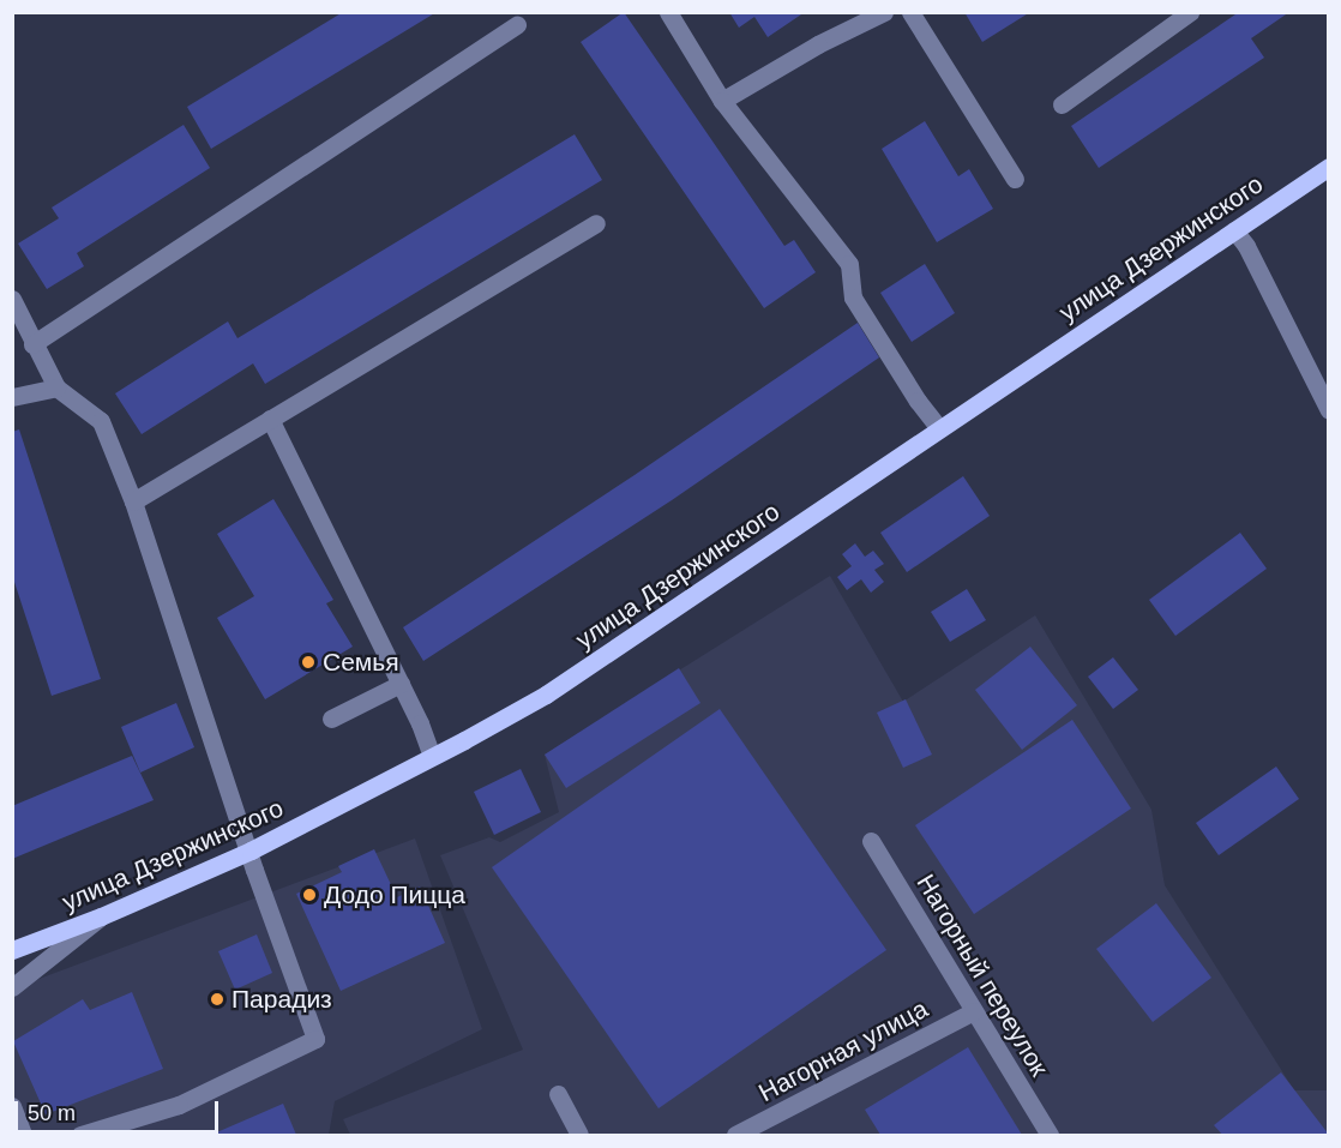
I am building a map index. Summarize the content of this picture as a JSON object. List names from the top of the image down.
{
  "streets": {
    "main road": ["улица Дзержинского"],
    "street": ["Нагорный переулок", "Нагорная улица"]
  },
  "crossings": [
    ["Нагорный переулок", "Нагорная улица"]
  ],
  "places": ["Семья", "Додо Пицца", "Парадиз"],
  "scale_bar": "50 m"
}
